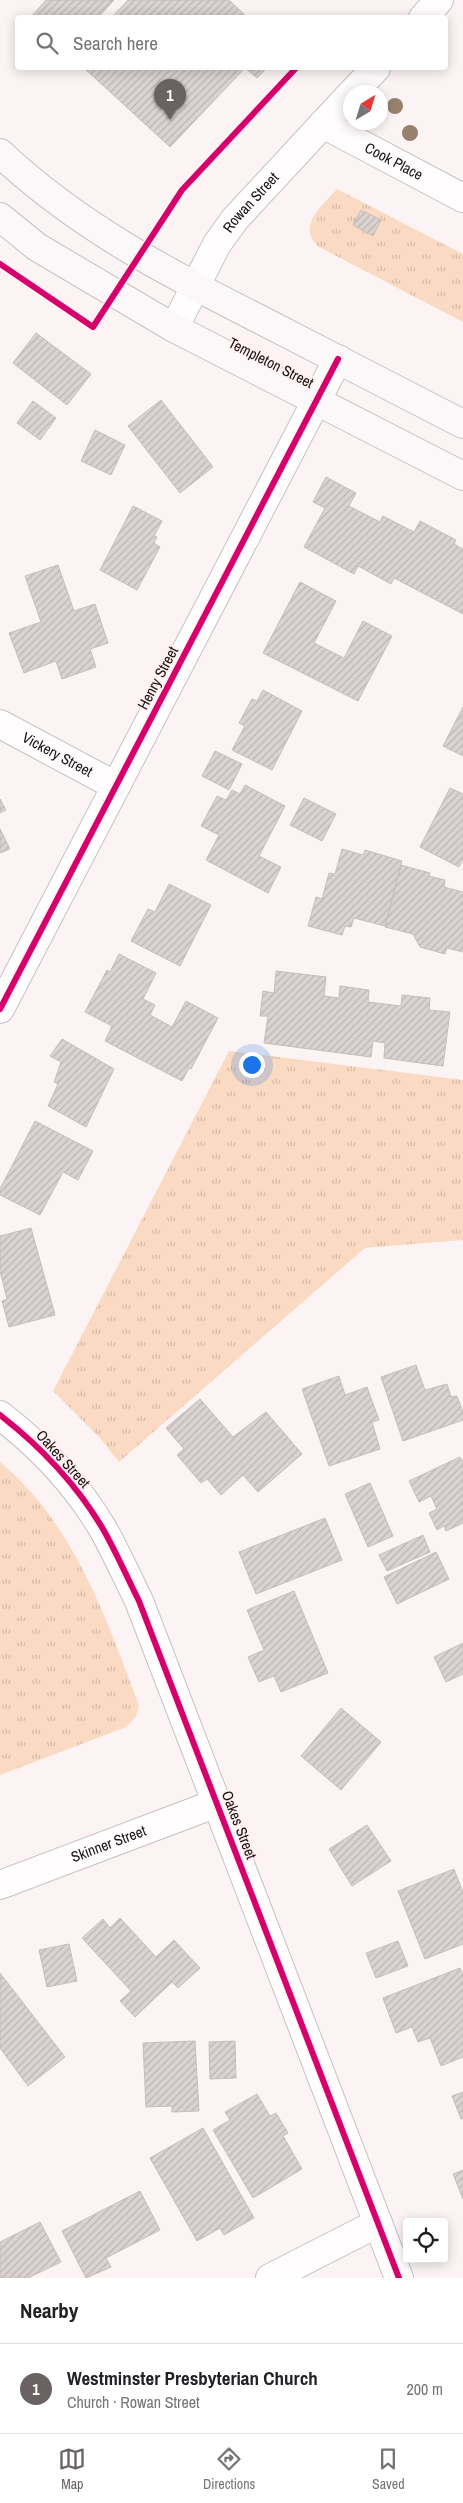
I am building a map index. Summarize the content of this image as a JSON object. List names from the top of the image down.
{
  "streets": {
    "street": [
      "Cook Place",
      "Rowan Street",
      "Templeton Street",
      "Henry Street",
      "Vickery Street",
      "Oakes Street",
      "Skinner Street"
    ]
  },
  "crossings": [
    ["Cook Place", "Rowan Street"],
    ["Rowan Street", "Templeton Street"],
    ["Templeton Street", "Henry Street"],
    ["Henry Street", "Vickery Street"],
    ["Oakes Street", "Skinner Street"]
  ],
  "north": "top right",
  "page": {
    "search": "Search here",
    "pins": "1",
    "heading": "Nearby",
    "list": [
      {
        "mark": "1",
        "name": "Westminster Presbyterian Church",
        "note": "Church · Rowan Street",
        "value": "200 m"
      }
    ],
    "nav": ["Map", "Directions", "Saved"]
  }
}
